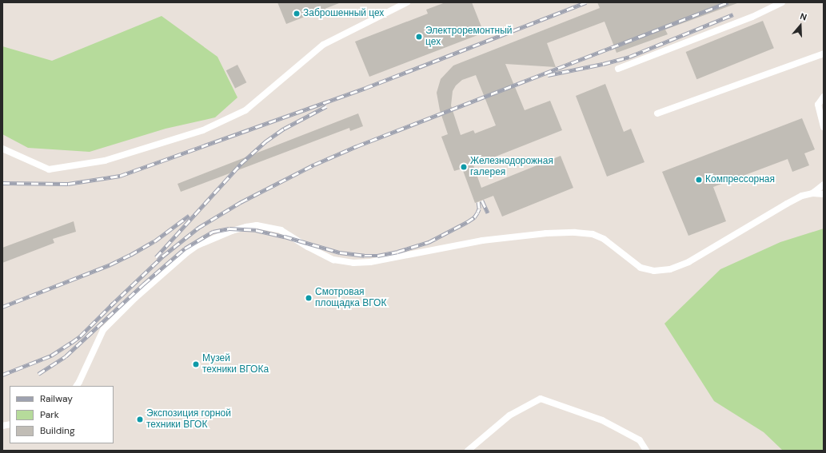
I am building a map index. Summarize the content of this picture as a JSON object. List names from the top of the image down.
{
  "places": [
    "Заброшенный цех",
    "Электроремонтный цех",
    "Железнодорожная галерея",
    "Компрессорная",
    "Смотровая площадка ВГОК",
    "Музей техники ВГОКа",
    "Экспозиция горной техники ВГОК"
  ],
  "legend": ["Railway", "Park", "Building"],
  "north": "top"
}
